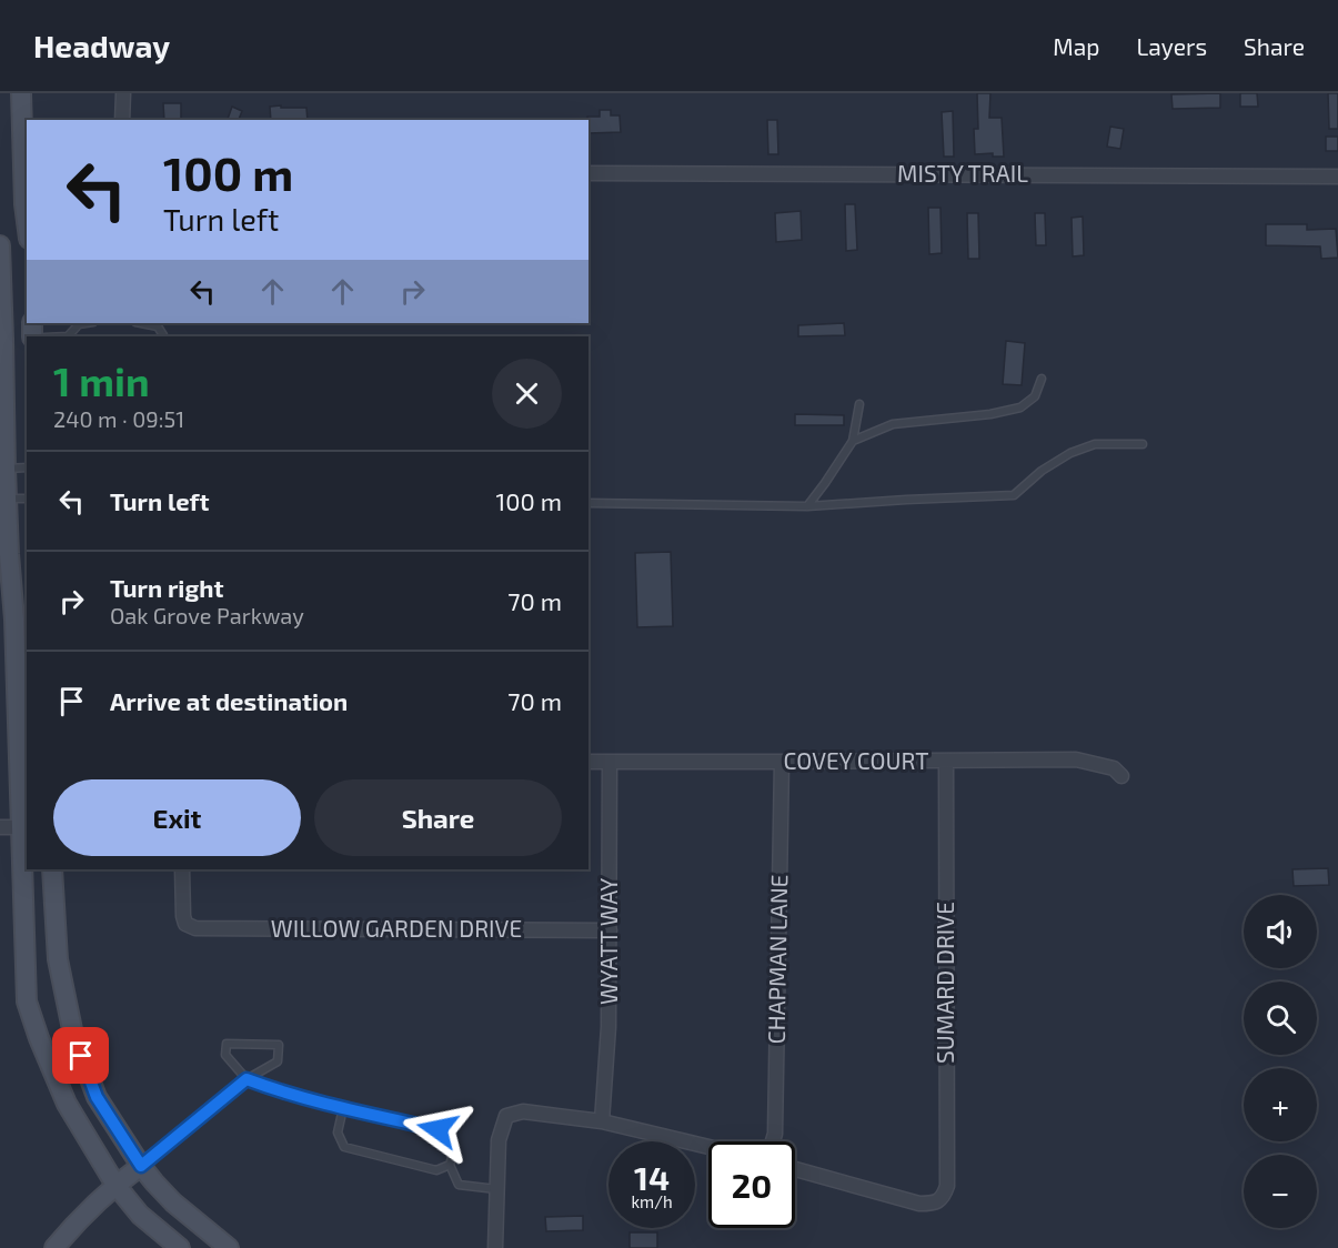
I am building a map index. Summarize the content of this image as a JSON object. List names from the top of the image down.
{
  "streets": {
    "street": [
      "MISTY TRAIL",
      "COVEY COURT",
      "WILLOW GARDEN DRIVE",
      "WYATT WAY",
      "CHAPMAN LANE",
      "SUMARD DRIVE"
    ]
  },
  "crossings": [
    ["COVEY COURT", "WYATT WAY"],
    ["COVEY COURT", "CHAPMAN LANE"],
    ["COVEY COURT", "SUMARD DRIVE"],
    ["WILLOW GARDEN DRIVE", "WYATT WAY"]
  ],
  "page": {
    "header": "Headway",
    "nav": ["Map", "Layers", "Share"],
    "turn": ["100 m", "Turn left"],
    "heading": ["1 min", "240 m · 09:51"],
    "list": [
      {
        "name": "Turn left",
        "value": "100 m"
      },
      {
        "name": "Turn right",
        "note": "Oak Grove Parkway",
        "value": "70 m"
      },
      {
        "name": "Arrive at destination",
        "value": "70 m"
      }
    ],
    "buttons": ["Exit", "Share"],
    "map_buttons": ["+", "−"],
    "speed": "14 km/h",
    "limit": "20"
  }
}
